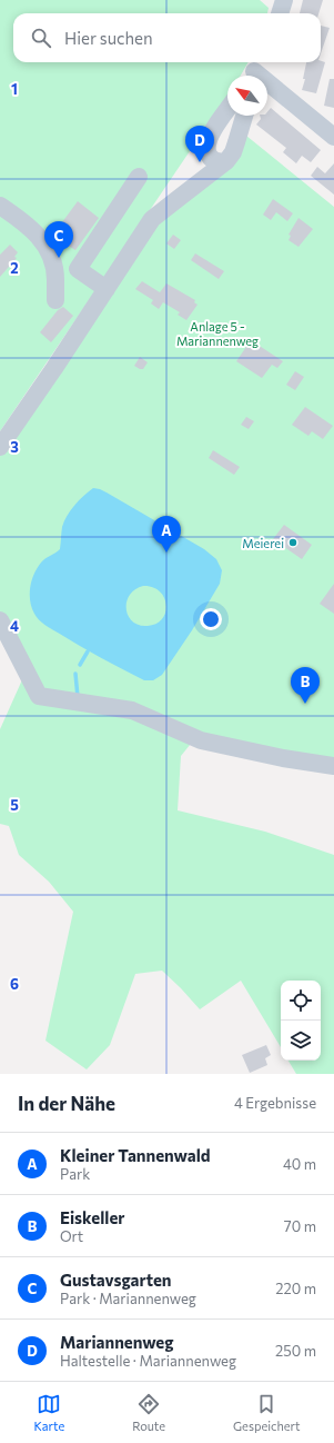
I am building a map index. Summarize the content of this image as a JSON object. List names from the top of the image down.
{
  "parks": ["Anlage 5 - Mariannenweg"],
  "places": ["Meierei"],
  "north": "top left",
  "page": {
    "search": "Hier suchen",
    "pins": [
      "D",
      "C",
      "A",
      "B"
    ],
    "heading": ["In der Nähe", "4 Ergebnisse"],
    "list": [
      {
        "mark": "A",
        "name": "Kleiner Tannenwald",
        "note": "Park",
        "value": "40 m"
      },
      {
        "mark": "B",
        "name": "Eiskeller",
        "note": "Ort",
        "value": "70 m"
      },
      {
        "mark": "C",
        "name": "Gustavsgarten",
        "note": "Park · Mariannenweg",
        "value": "220 m"
      },
      {
        "mark": "D",
        "name": "Mariannenweg",
        "note": "Haltestelle · Mariannenweg",
        "value": "250 m"
      }
    ],
    "nav": ["Karte", "Route", "Gespeichert"]
  },
  "grid": {
    "rows": [
      "1",
      "2",
      "3",
      "4",
      "5",
      "6"
    ]
  }
}
